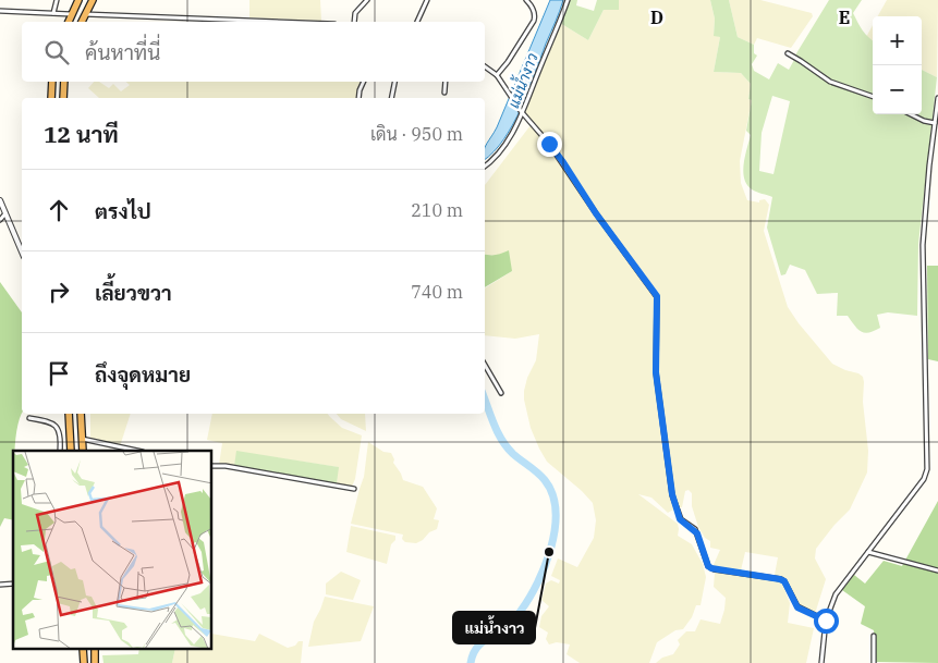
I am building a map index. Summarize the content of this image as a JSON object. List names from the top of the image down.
{
  "water": ["แม่น้ำงาว"],
  "places": ["แม่น้ำงาว"],
  "page": {
    "map_buttons": ["+", "−"],
    "search": "ค้นหาที่นี่",
    "heading": ["12 นาที", "เดิน · 950 m"],
    "list": [
      ["ตรงไป", "210 m"],
      ["เลี้ยวขวา", "740 m"],
      "ถึงจุดหมาย"
    ]
  },
  "grid": {
    "columns": ["D", "E"]
  }
}
